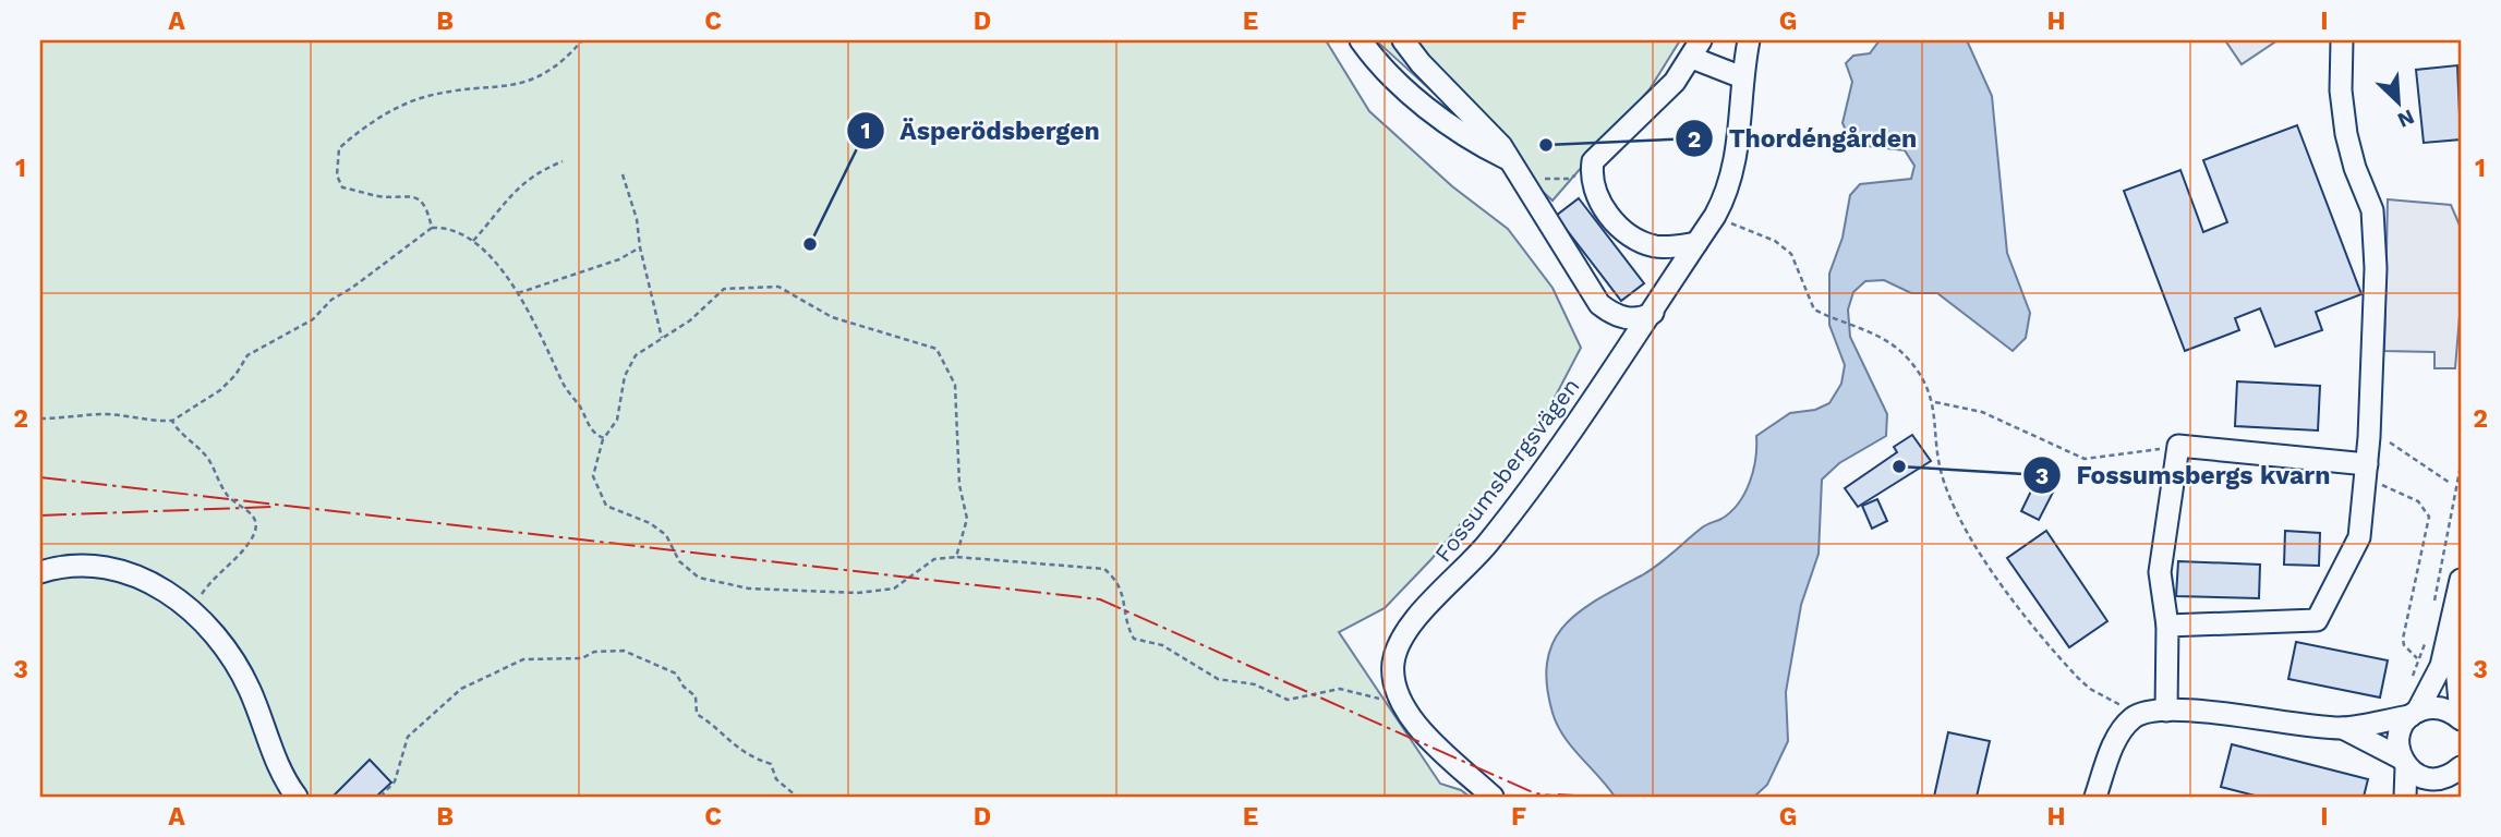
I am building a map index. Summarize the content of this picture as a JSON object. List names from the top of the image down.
{
  "streets": {
    "street": ["Fossumsbergsvägen"]
  },
  "places": ["Thordéngården", "Äsperödsbergen", "Fossumsbergs kvarn"],
  "north": "bottom right",
  "grid": {
    "columns": [
      "A",
      "B",
      "C",
      "D",
      "E",
      "F",
      "G",
      "H",
      "I"
    ],
    "rows": ["1", "2", "3"]
  }
}
